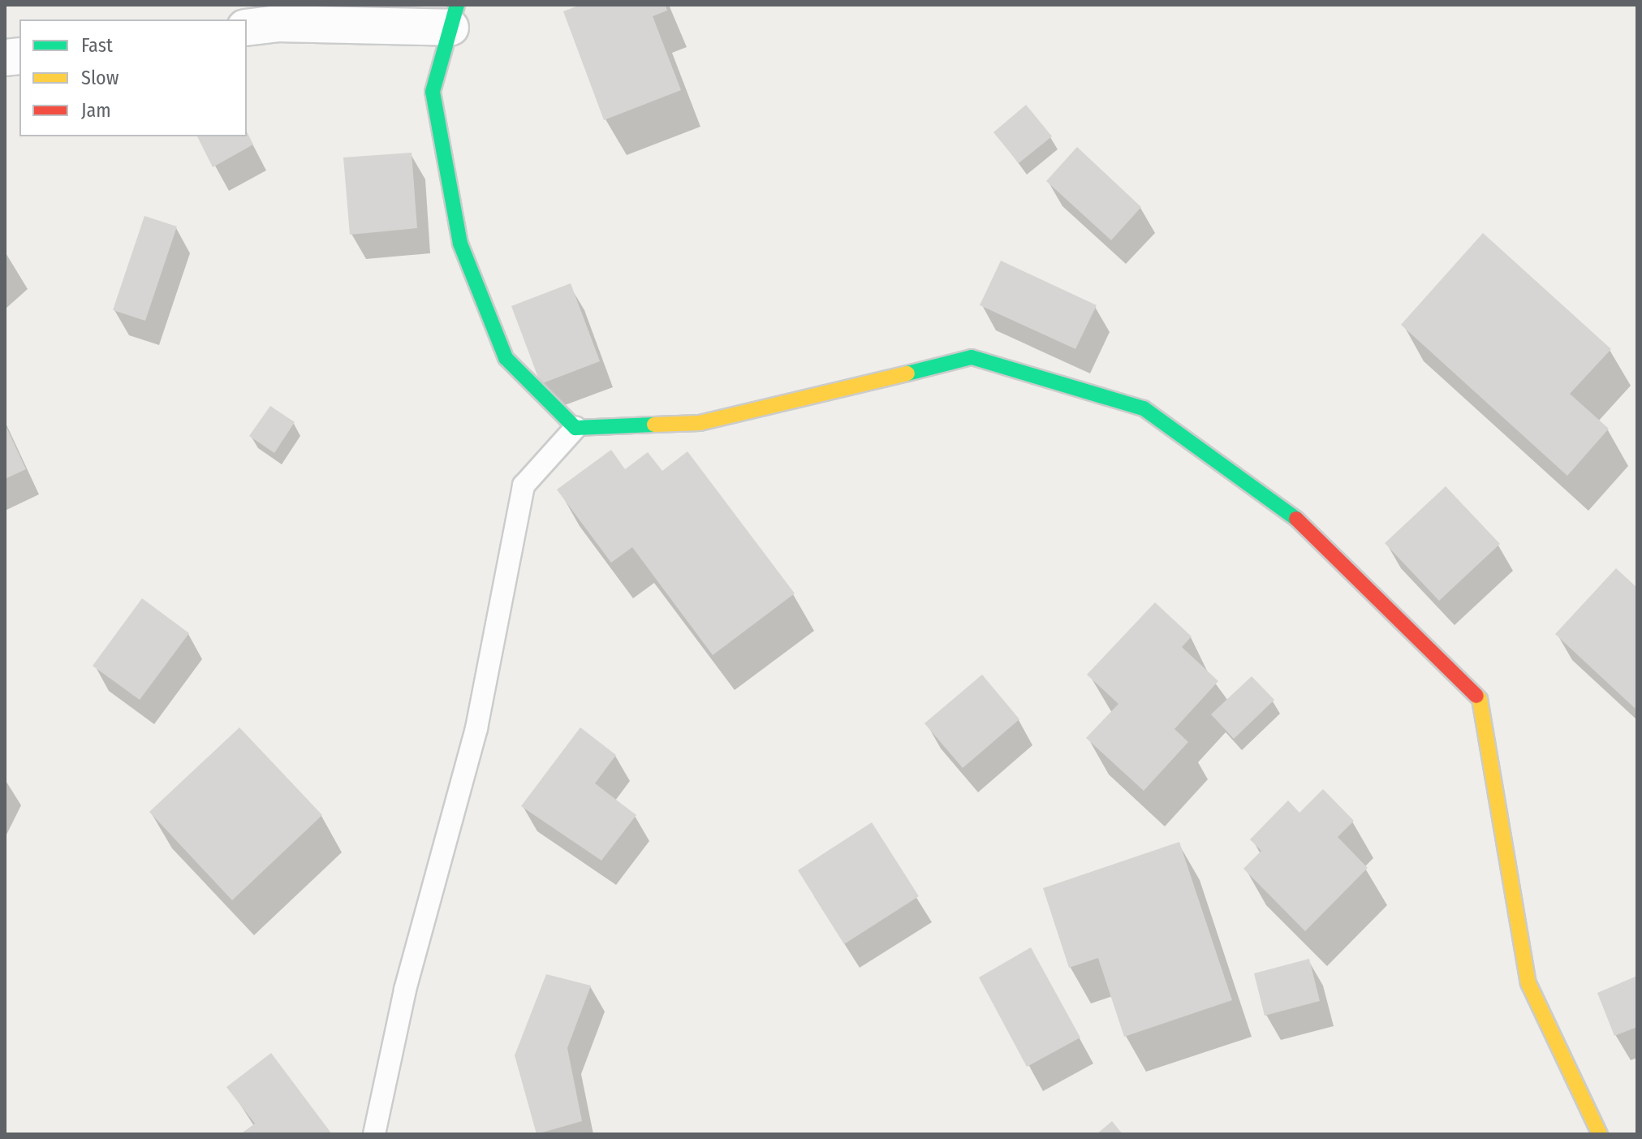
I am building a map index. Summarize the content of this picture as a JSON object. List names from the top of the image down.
{
  "legend": ["Fast", "Slow", "Jam"]
}
